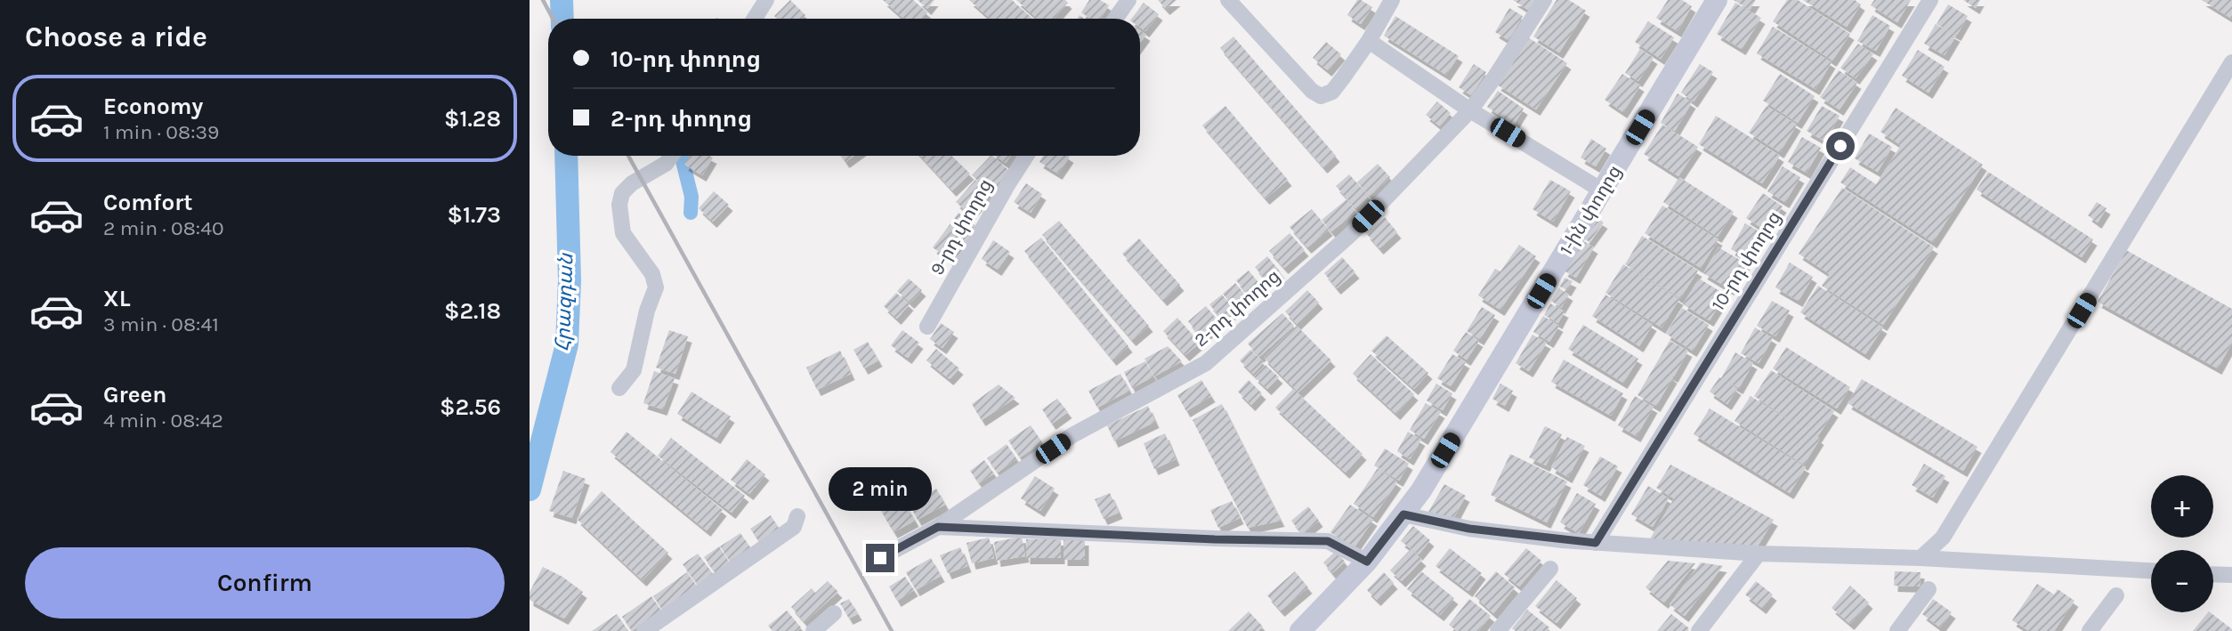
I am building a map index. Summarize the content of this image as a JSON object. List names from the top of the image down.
{
  "streets": {
    "main road": ["1-ին փողոց"],
    "street": ["9-րդ փողոց", "10-րդ փողոց", "2-րդ փողոց"]
  },
  "water": ["Հրազդան"],
  "page": {
    "heading": "Choose a ride",
    "banner": ["10-րդ փողոց", "2-րդ փողոց"],
    "list": [
      {
        "name": "Economy",
        "note": "1 min · 08:39",
        "value": "$1.28"
      },
      {
        "name": "Comfort",
        "note": "2 min · 08:40",
        "value": "$1.73"
      },
      {
        "name": "XL",
        "note": "3 min · 08:41",
        "value": "$2.18"
      },
      {
        "name": "Green",
        "note": "4 min · 08:42",
        "value": "$2.56"
      }
    ],
    "bubble": "2 min",
    "map_buttons": ["+", "−"],
    "buttons": "Confirm"
  }
}
